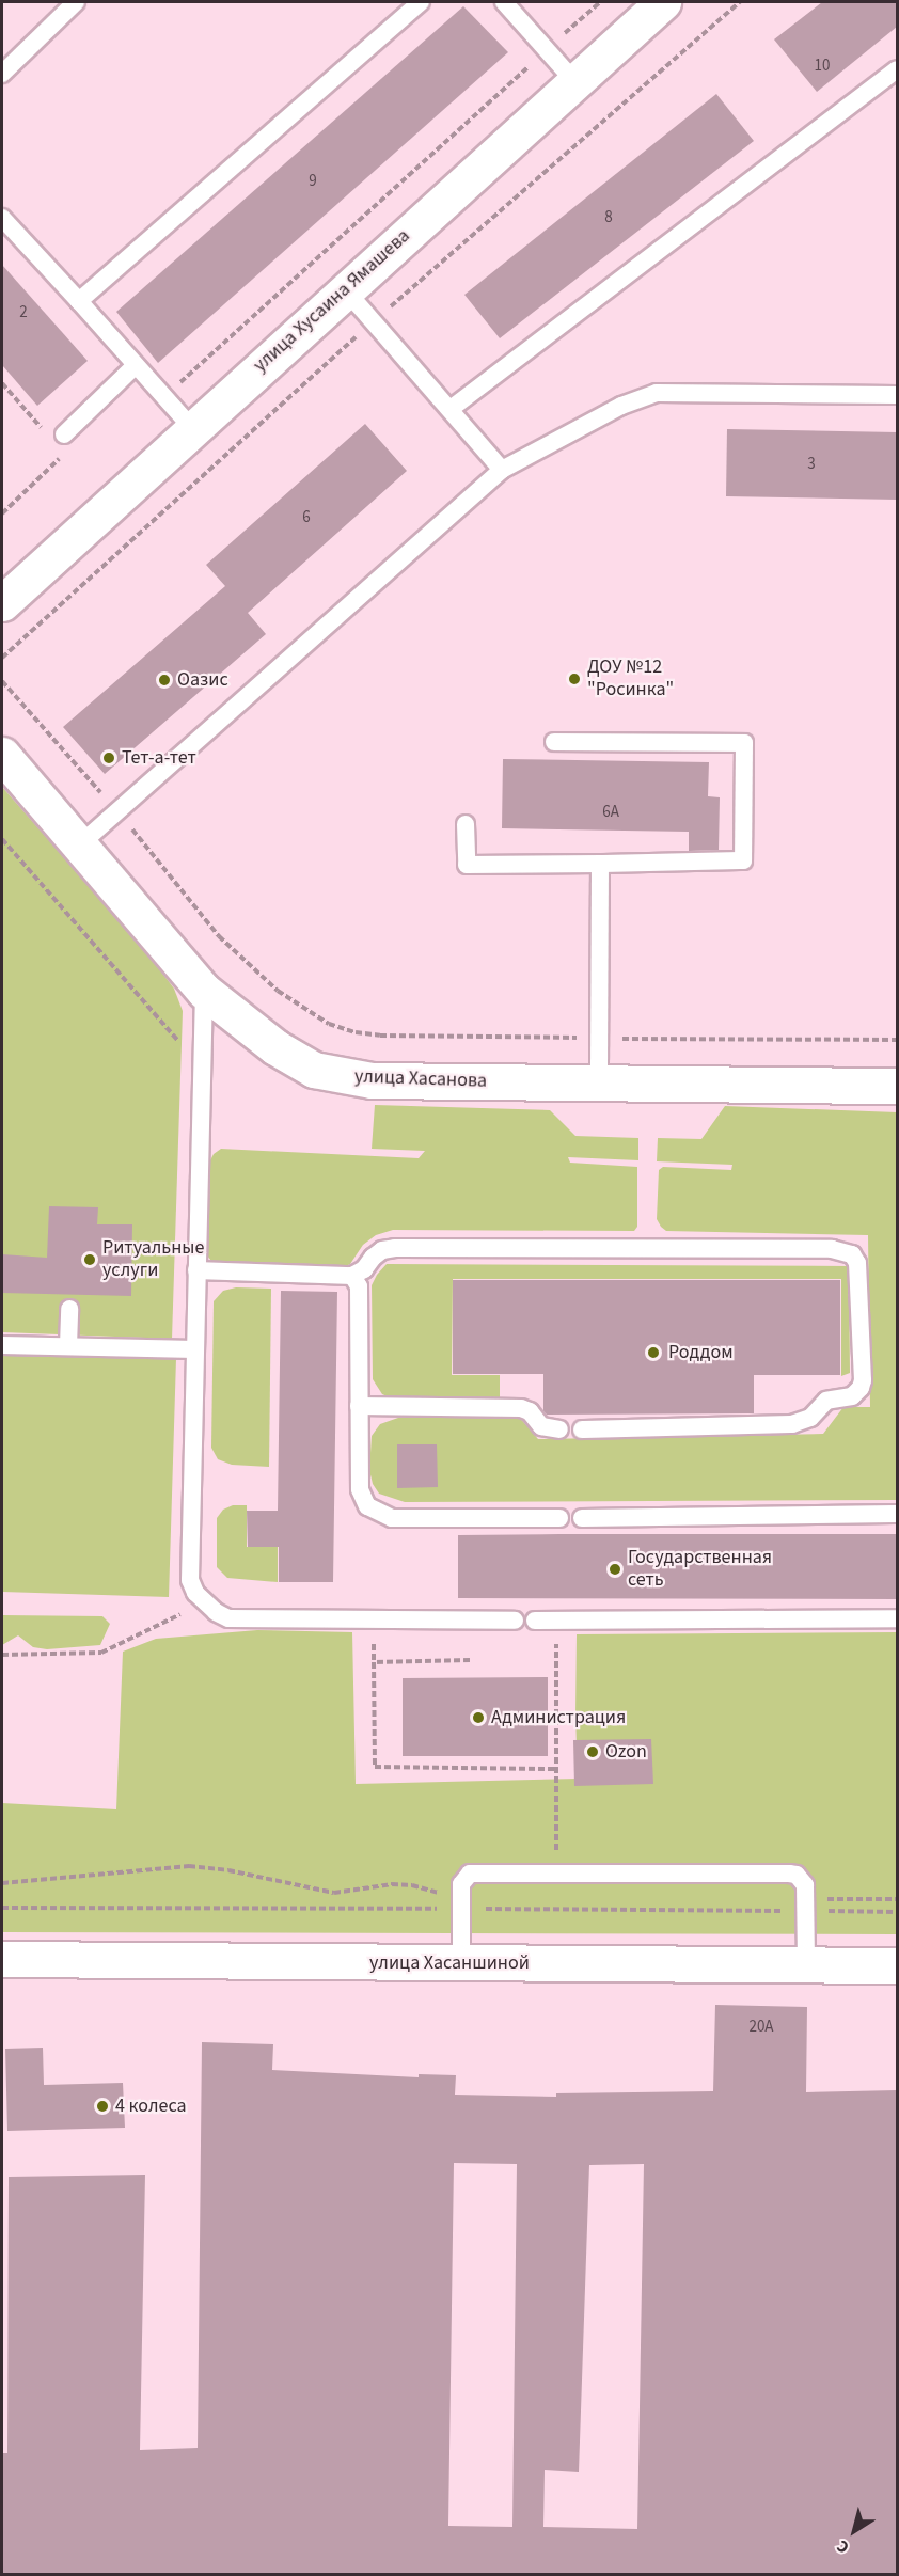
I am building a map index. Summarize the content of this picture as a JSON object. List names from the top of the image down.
{
  "streets": {
    "street": ["улица Хусаина Ямашева", "улица Хасанова", "улица Хасаншиной"]
  },
  "places": [
    "ДОУ №12 \"Росинка\"",
    "Оазис",
    "Тет-а-тет",
    "Ритуальные услуги",
    "Роддом",
    "Государственная сеть",
    "Администрация",
    "Ozon",
    "4 колеса"
  ],
  "house_numbers": [
    "10",
    "9",
    "8",
    "2",
    "3",
    "6",
    "6А",
    "20А"
  ],
  "north": "bottom left"
}
